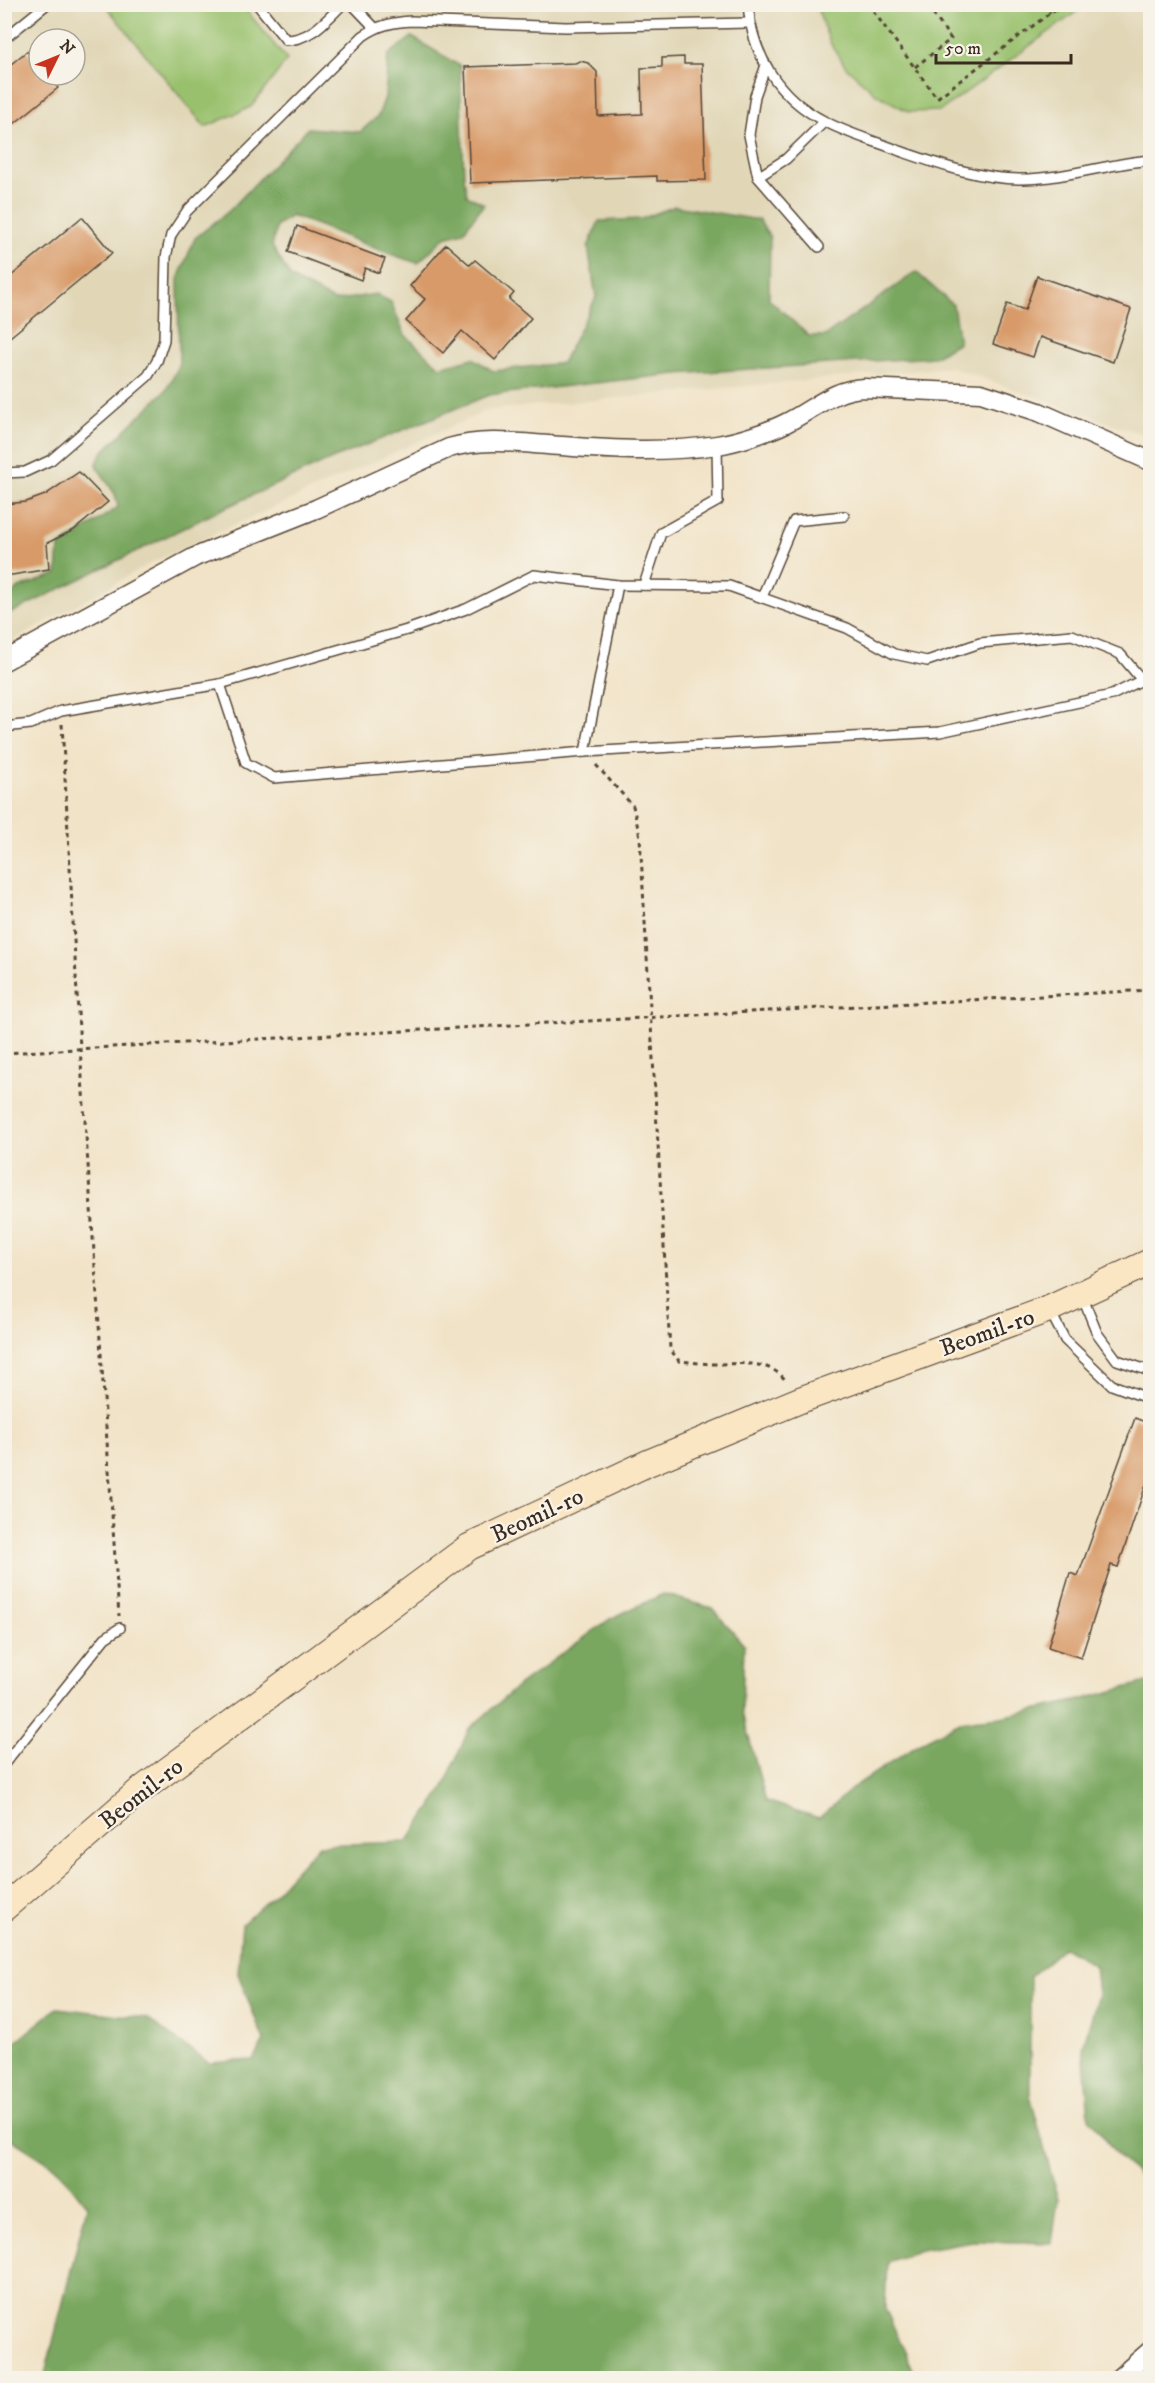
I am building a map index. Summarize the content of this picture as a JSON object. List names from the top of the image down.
{
  "streets": {
    "street": ["Beomil-ro"]
  },
  "scale_bar": "50 m",
  "north": "top right"
}
